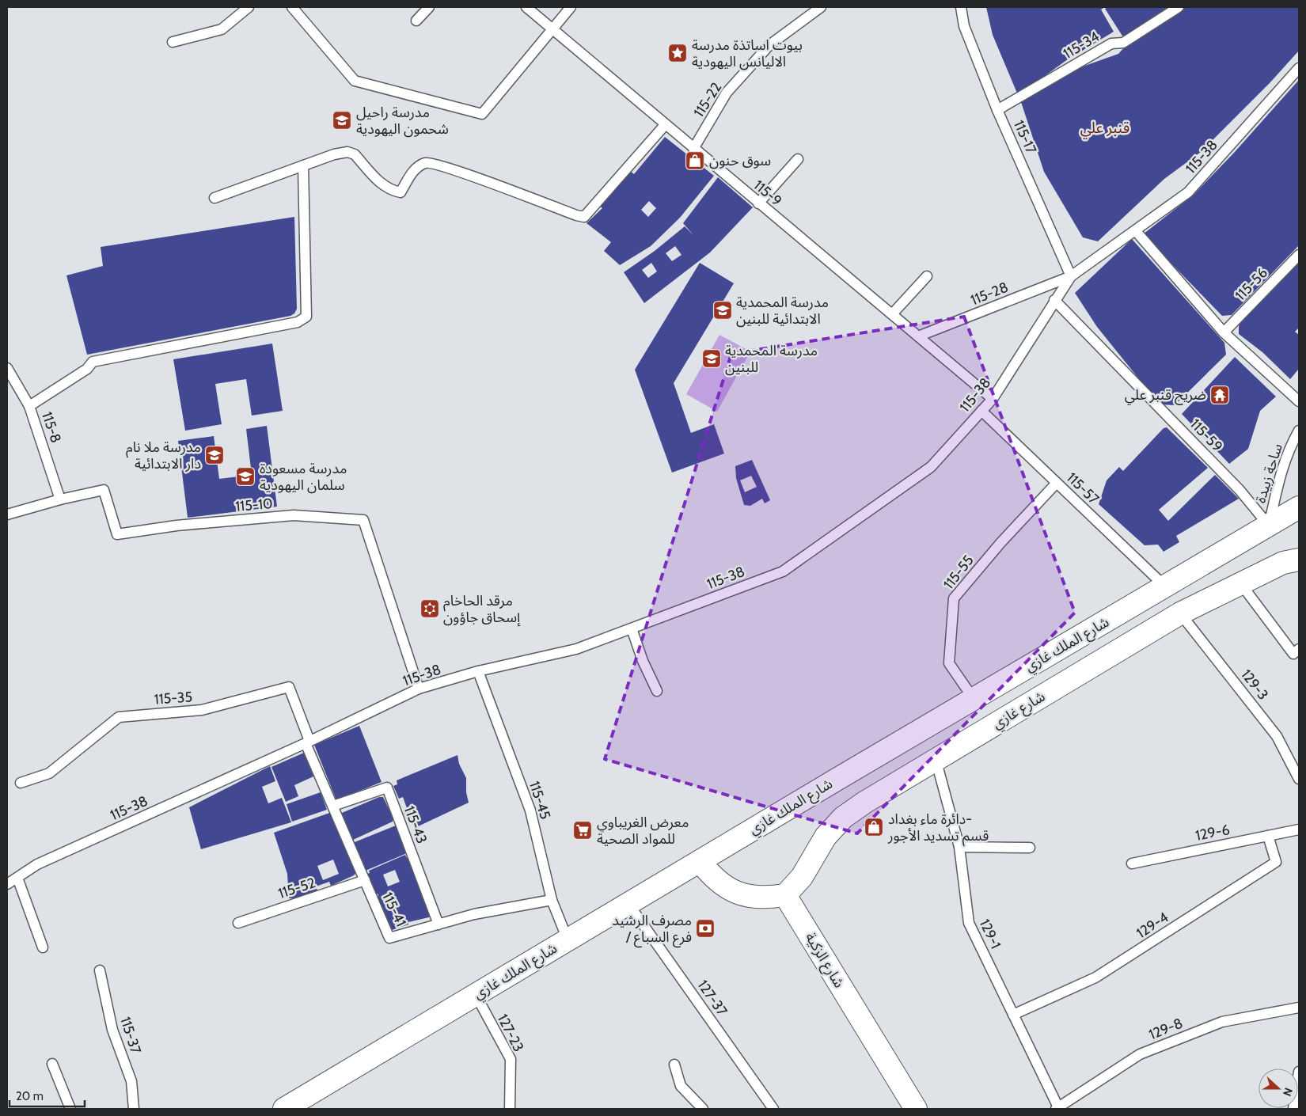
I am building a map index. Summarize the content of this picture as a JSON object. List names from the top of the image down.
{
  "streets": {
    "street": ["شارع الملك غازي", "شارع غازي", "شارع الزكية"],
    "lane": [
      "115-34",
      "115-22",
      "115-17",
      "115-38",
      "115-9",
      "115-56",
      "115-28",
      "115-8",
      "115-59",
      "ساحة زبيدة",
      "115-57",
      "115-10",
      "115-55",
      "129-3",
      "115-35",
      "115-45",
      "115-43",
      "129-6",
      "115-52",
      "115-41",
      "129-4",
      "129-1",
      "127-37",
      "129-8",
      "127-23",
      "115-37"
    ]
  },
  "crossings": [
    ["115-34", "115-17"],
    ["115-22", "115-9"],
    ["115-17", "115-38"],
    ["115-17", "115-28"],
    ["115-38", "115-9"],
    ["115-38", "115-28"],
    ["115-38", "115-59"],
    ["115-38", "115-57"],
    ["115-38", "115-10"],
    ["115-38", "115-35"],
    ["115-38", "115-45"],
    ["115-38", "115-41"],
    ["115-9", "115-28"],
    ["115-8", "115-10"],
    ["115-59", "ساحة زبيدة"],
    ["115-59", "شارع الملك غازي"],
    ["ساحة زبيدة", "شارع الملك غازي"],
    ["115-57", "115-55"],
    ["115-57", "شارع الملك غازي"],
    ["115-55", "شارع الملك غازي"],
    ["شارع الملك غازي", "115-45"],
    ["شارع الملك غازي", "127-37"],
    ["شارع الملك غازي", "127-23"],
    ["129-3", "شارع غازي"],
    ["115-35", "115-41"],
    ["شارع غازي", "129-1"],
    ["شارع غازي", "شارع الزكية"],
    ["115-45", "115-41"],
    ["115-43", "115-41"],
    ["129-6", "129-4"],
    ["115-52", "115-41"],
    ["129-4", "129-1"],
    ["129-1", "129-8"]
  ],
  "districts": ["قنبر علي"],
  "places": {
    "place": ["بيوت اساتذة مدرسة الاليانس اليهودية"],
    "school or university": [
      "مدرسة راحيل شحمون اليهودية",
      "مدرسة المحمدية الابتدائية للبنين",
      "مدرسة المحمدية للبنين",
      "مدرسة ملا نام دار الابتدائية",
      "مدرسة مسعودة سلمان اليهودية"
    ],
    "shop": ["سوق حنون", "دائرة ماء بغداد- قسم تسديد الأجور"],
    "temple": ["ضريح قنبر علي"],
    "synagogue": ["مرقد الحاخام إسحاق جاؤون"],
    "supermarket": ["معرض الغريباوي للمواد الصحية"],
    "bank": ["مصرف الرشيد / فرع السباع"]
  },
  "scale_bar": "20 m",
  "north": "right"
}
